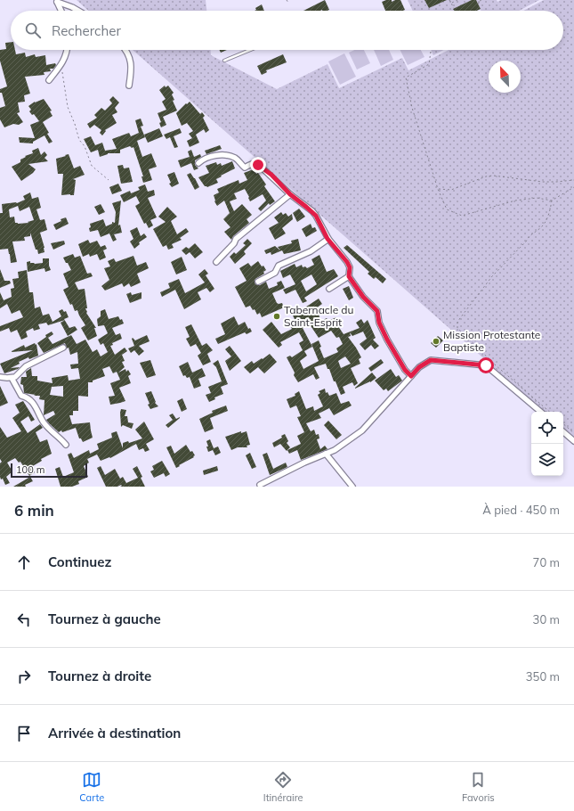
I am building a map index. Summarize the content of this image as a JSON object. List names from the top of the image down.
{
  "places": ["Tabernacle du Saint-Esprit", "Mission Protestante Baptiste"],
  "scale_bar": "100 m",
  "north": "top left",
  "page": {
    "search": "Rechercher",
    "scale": "100 m",
    "heading": ["6 min", "À pied · 450 m"],
    "list": [
      ["Continuez", "70 m"],
      ["Tournez à gauche", "30 m"],
      ["Tournez à droite", "350 m"],
      "Arrivée à destination"
    ],
    "nav": ["Carte", "Itinéraire", "Favoris"]
  }
}
